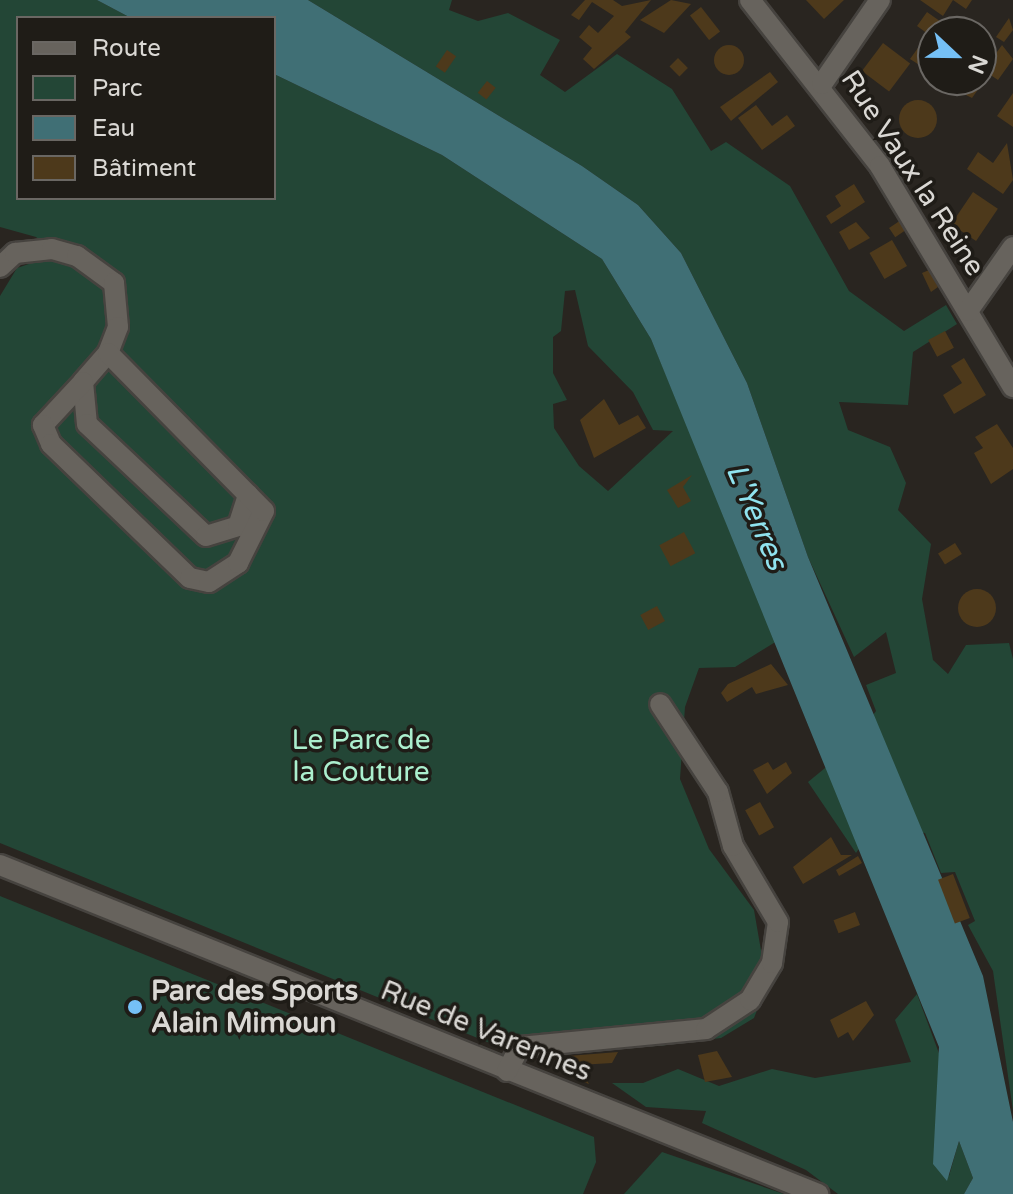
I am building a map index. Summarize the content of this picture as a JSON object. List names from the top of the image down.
{
  "streets": {
    "street": ["Rue Vaux la Reine", "Rue de Varennes"]
  },
  "water": ["L'Yerres"],
  "parks": ["Le Parc de la Couture"],
  "places": ["Parc des Sports Alain Mimoun"],
  "legend": [
    "Route",
    "Parc",
    "Eau",
    "Bâtiment"
  ],
  "north": "right"
}
